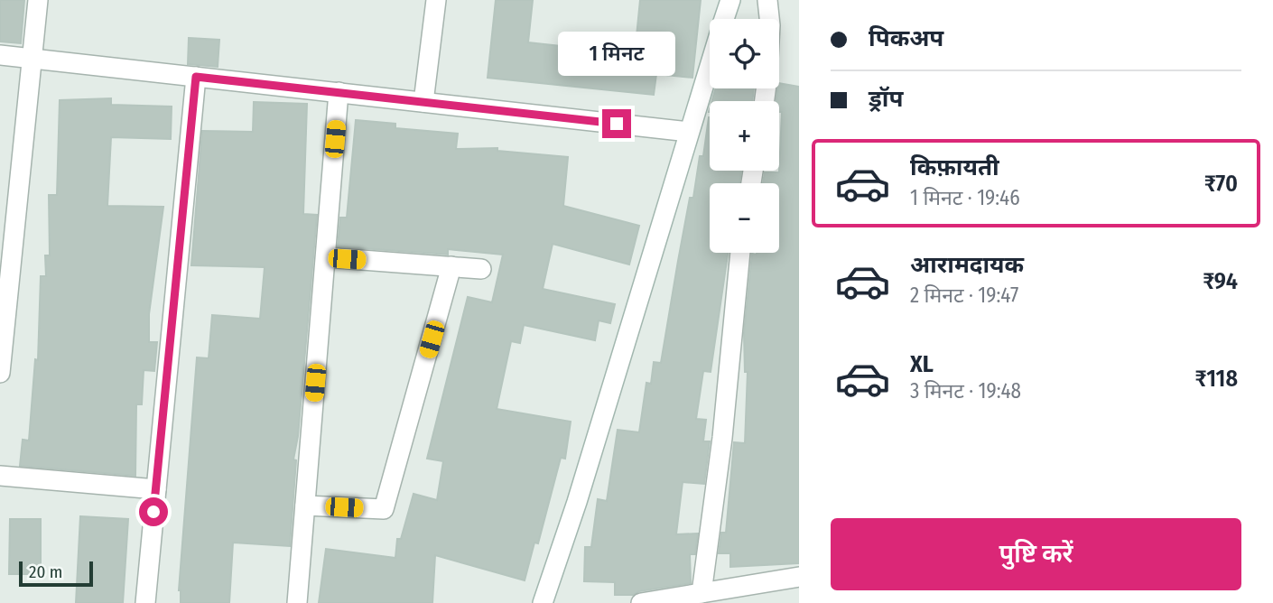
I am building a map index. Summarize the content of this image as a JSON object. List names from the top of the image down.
{
  "scale_bar": "20 m",
  "page": {
    "banner": ["पिकअप", "ड्रॉप"],
    "map_buttons": ["+", "−"],
    "bubble": "1 मिनट",
    "list": [
      {
        "name": "किफ़ायती",
        "note": "1 मिनट · 19:46",
        "value": "₹70"
      },
      {
        "name": "आरामदायक",
        "note": "2 मिनट · 19:47",
        "value": "₹94"
      },
      {
        "name": "XL",
        "note": "3 मिनट · 19:48",
        "value": "₹118"
      }
    ],
    "buttons": "पुष्टि करें",
    "scale": "20 m"
  }
}
